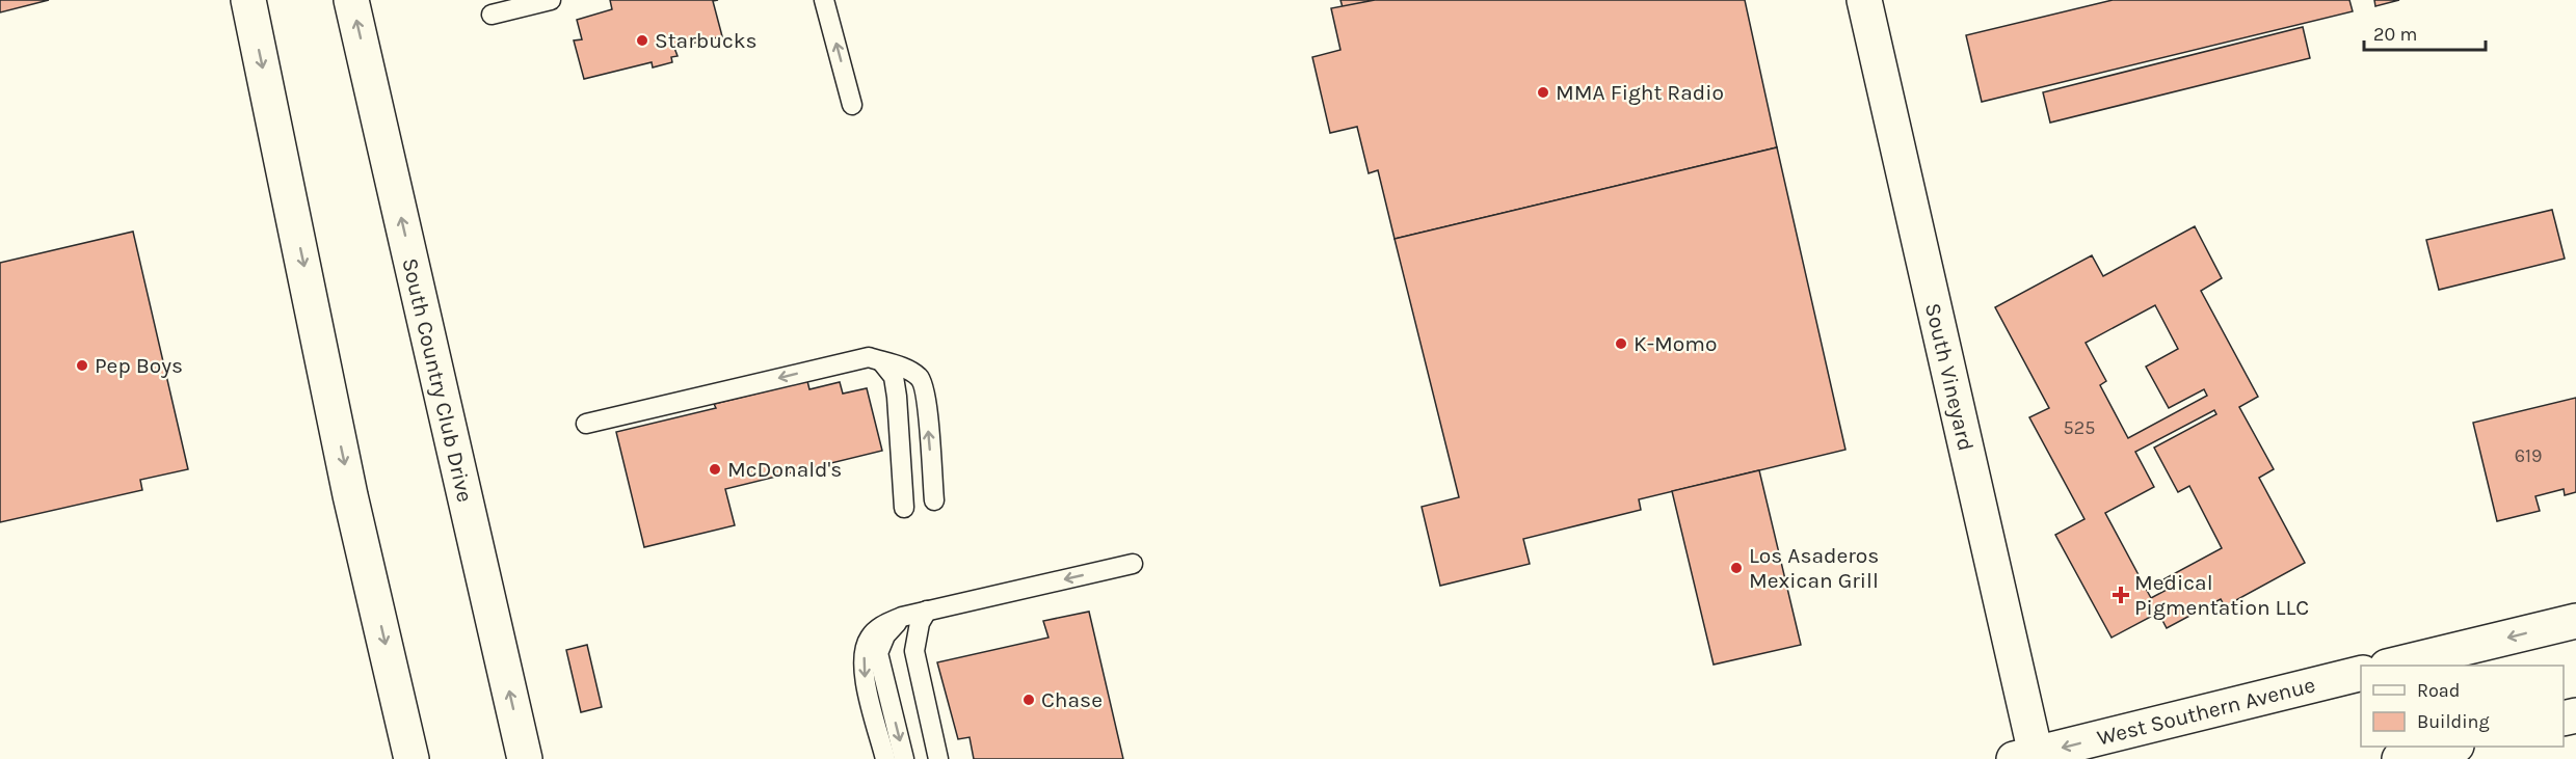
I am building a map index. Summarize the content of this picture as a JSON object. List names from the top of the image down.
{
  "streets": {
    "main road": ["South Vineyard", "South Country Club Drive", "West Southern Avenue"]
  },
  "crossings": [
    ["South Vineyard", "West Southern Avenue"]
  ],
  "one_way": ["West Southern Avenue"],
  "places": {
    "other": [
      "Starbucks",
      "MMA Fight Radio",
      "K-Momo",
      "Pep Boys",
      "McDonald's",
      "Los Asaderos Mexican Grill",
      "Chase"
    ],
    "health": ["Medical Pigmentation LLC"]
  },
  "house_numbers": ["525", "619"],
  "legend": ["Road", "Building"],
  "scale_bar": "20 m"
}
